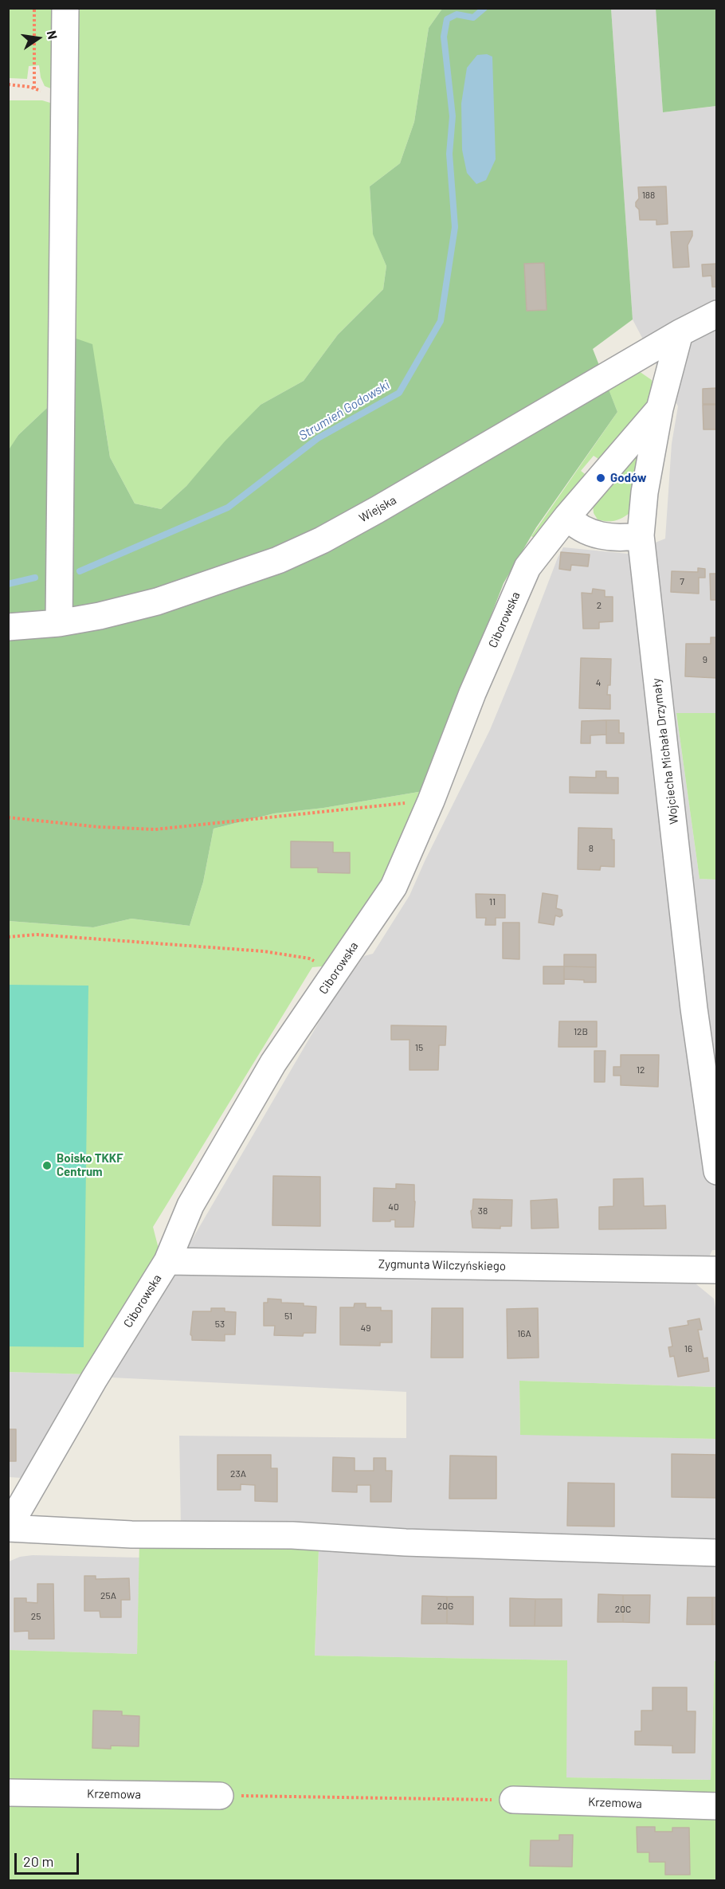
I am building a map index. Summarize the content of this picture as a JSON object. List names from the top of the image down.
{
  "streets": {
    "street": [
      "Wiejska",
      "Ciborowska",
      "Wojciecha Michała Drzymały",
      "Zygmunta Wilczyńskiego",
      "Krzemowa"
    ]
  },
  "crossings": [
    ["Wiejska", "Wojciecha Michała Drzymały"],
    ["Ciborowska", "Wojciecha Michała Drzymały"],
    ["Ciborowska", "Zygmunta Wilczyńskiego"]
  ],
  "water": ["Strumień Godowski"],
  "places": ["Godów", "Boisko TKKF Centrum"],
  "house_numbers": [
    "188",
    "7",
    "2",
    "9",
    "4",
    "8",
    "11",
    "12B",
    "15",
    "12",
    "40",
    "38",
    "51",
    "53",
    "49",
    "16A",
    "16",
    "23A",
    "25A",
    "20G",
    "20C",
    "25"
  ],
  "scale_bar": "20 m",
  "north": "right"
}
